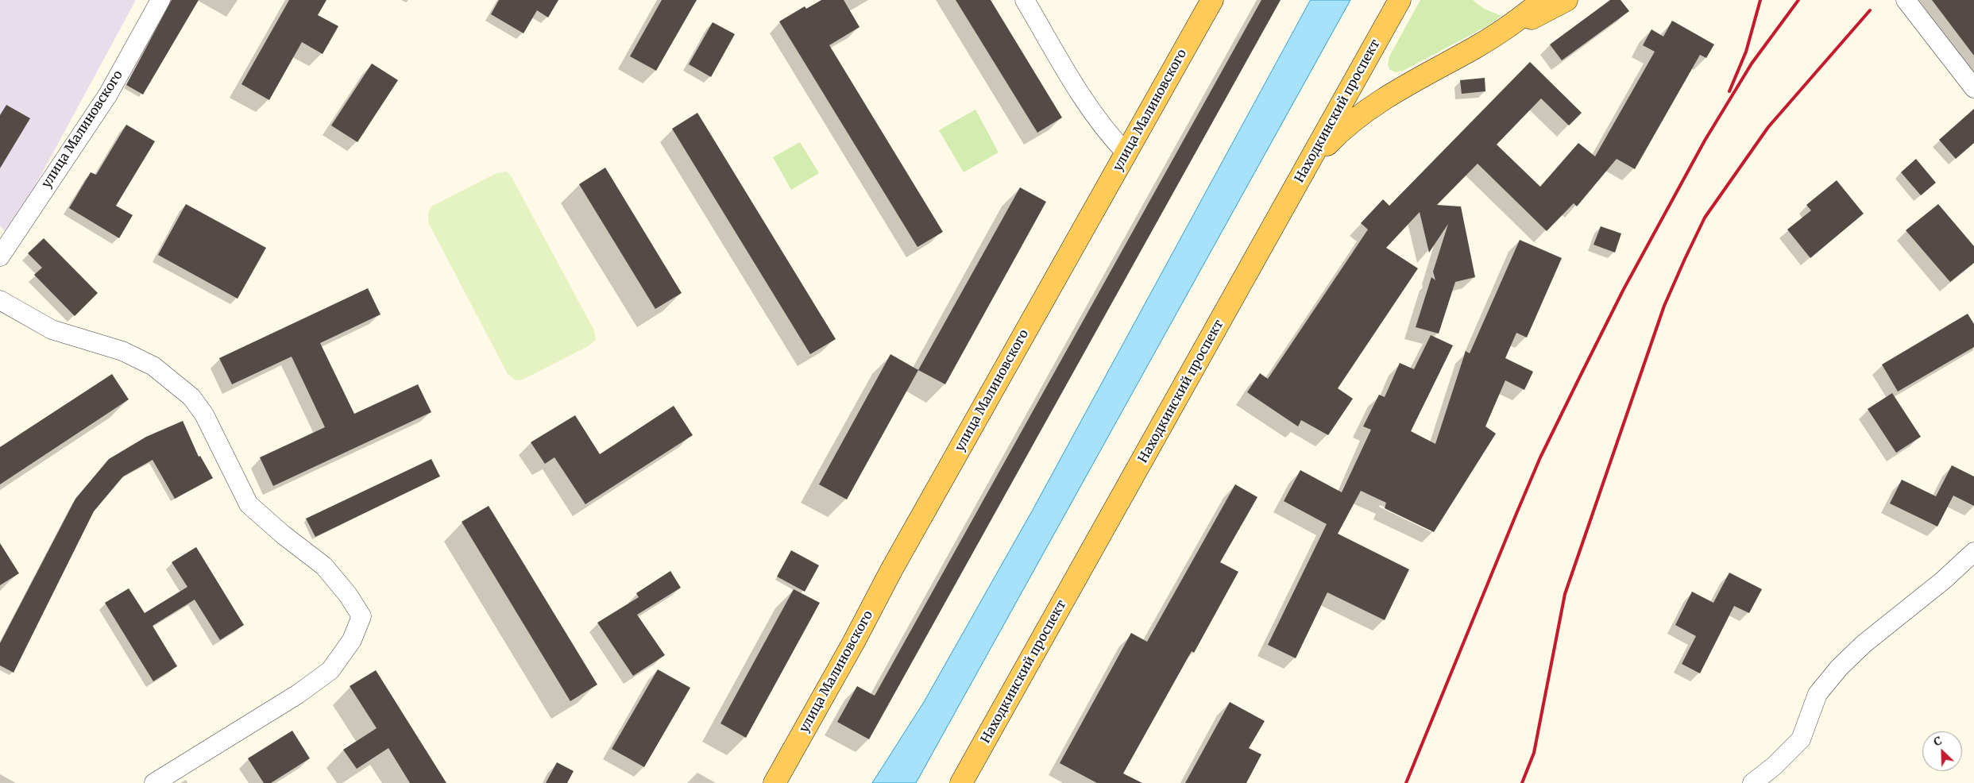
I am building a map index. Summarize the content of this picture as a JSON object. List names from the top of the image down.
{
  "streets": {
    "main road": ["улица Малиновского", "Находкинский проспект"]
  },
  "north": "top left"
}
